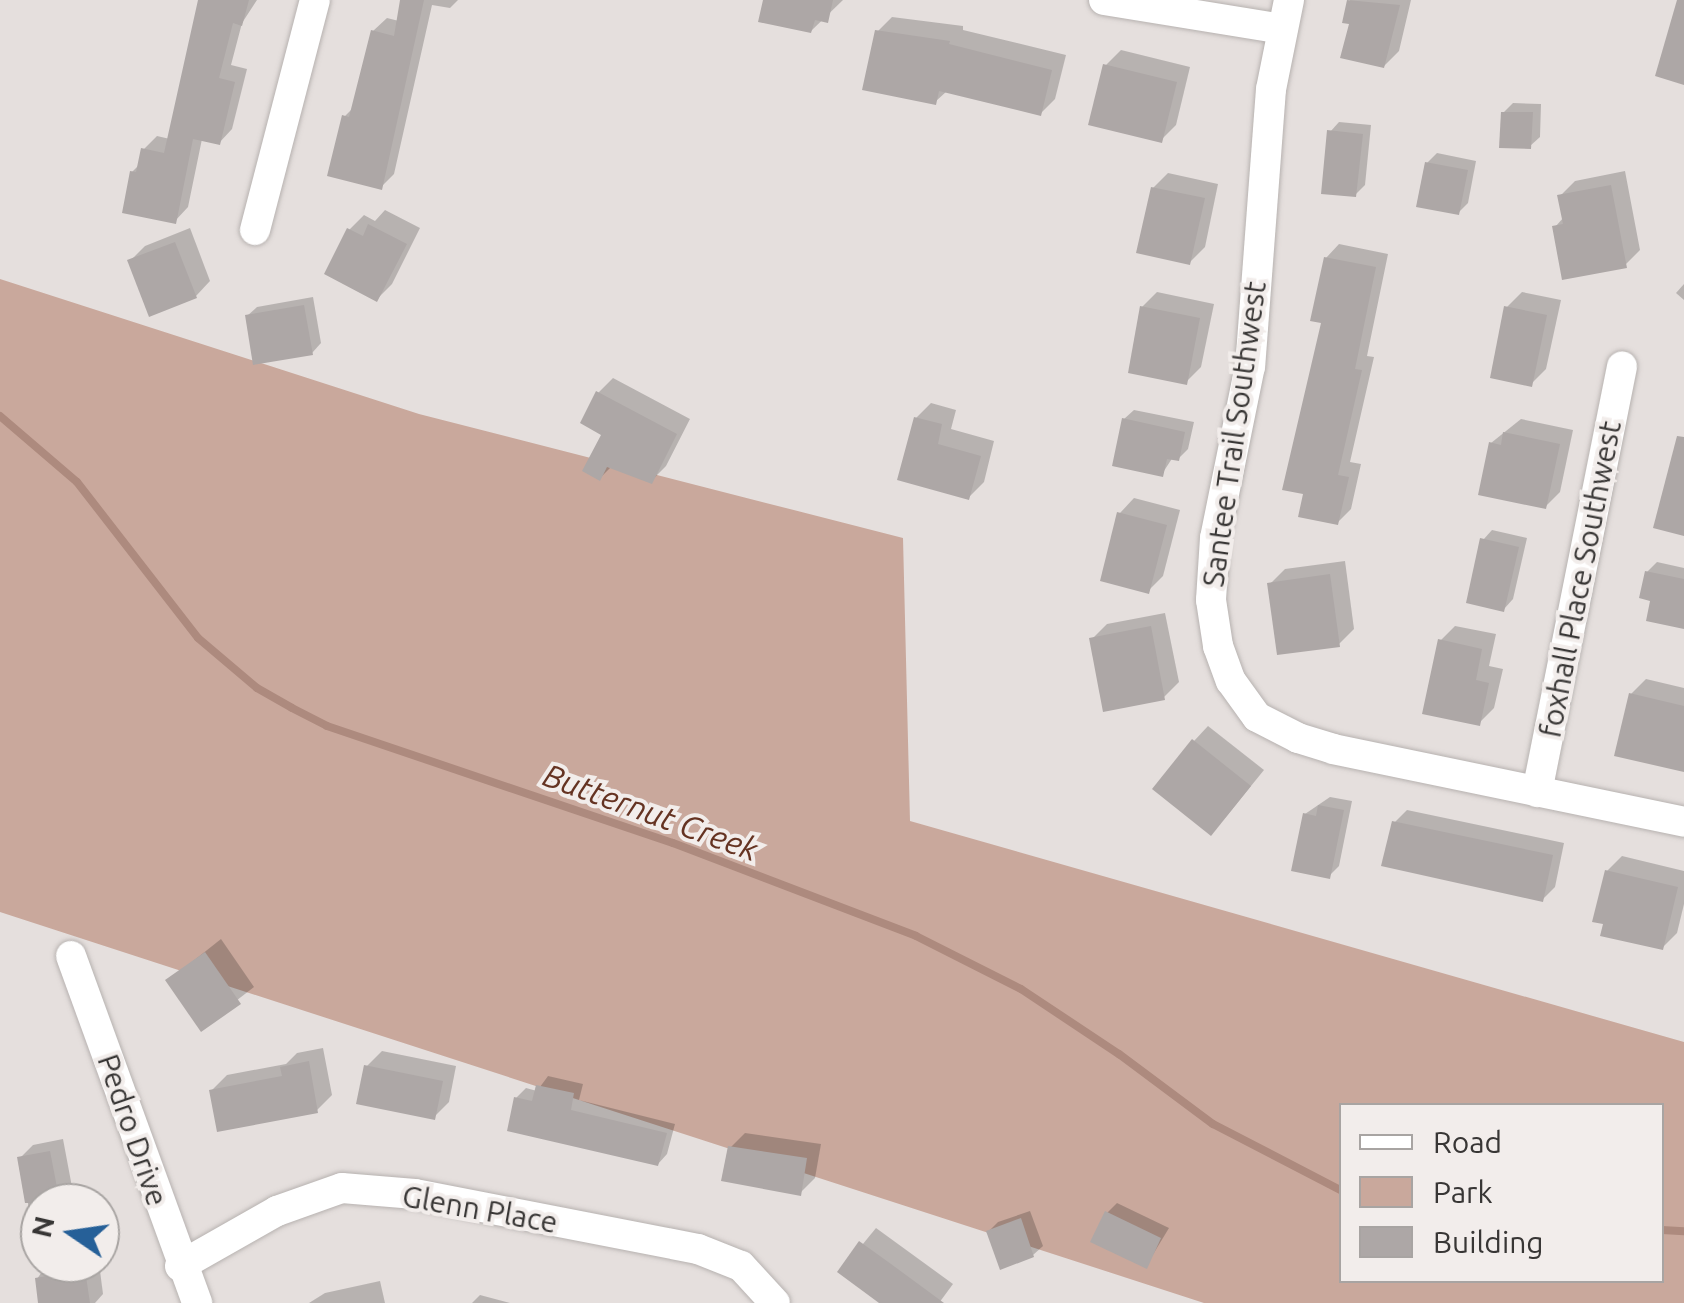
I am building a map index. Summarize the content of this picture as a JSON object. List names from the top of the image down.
{
  "streets": {
    "street": [
      "Santee Trail Southwest",
      "foxhall Place Southwest",
      "Pedro Drive",
      "Glenn Place"
    ]
  },
  "crossings": [
    ["Santee Trail Southwest", "foxhall Place Southwest"],
    ["Pedro Drive", "Glenn Place"]
  ],
  "water": ["Butternut Creek"],
  "legend": ["Road", "Park", "Building"],
  "north": "left"
}
